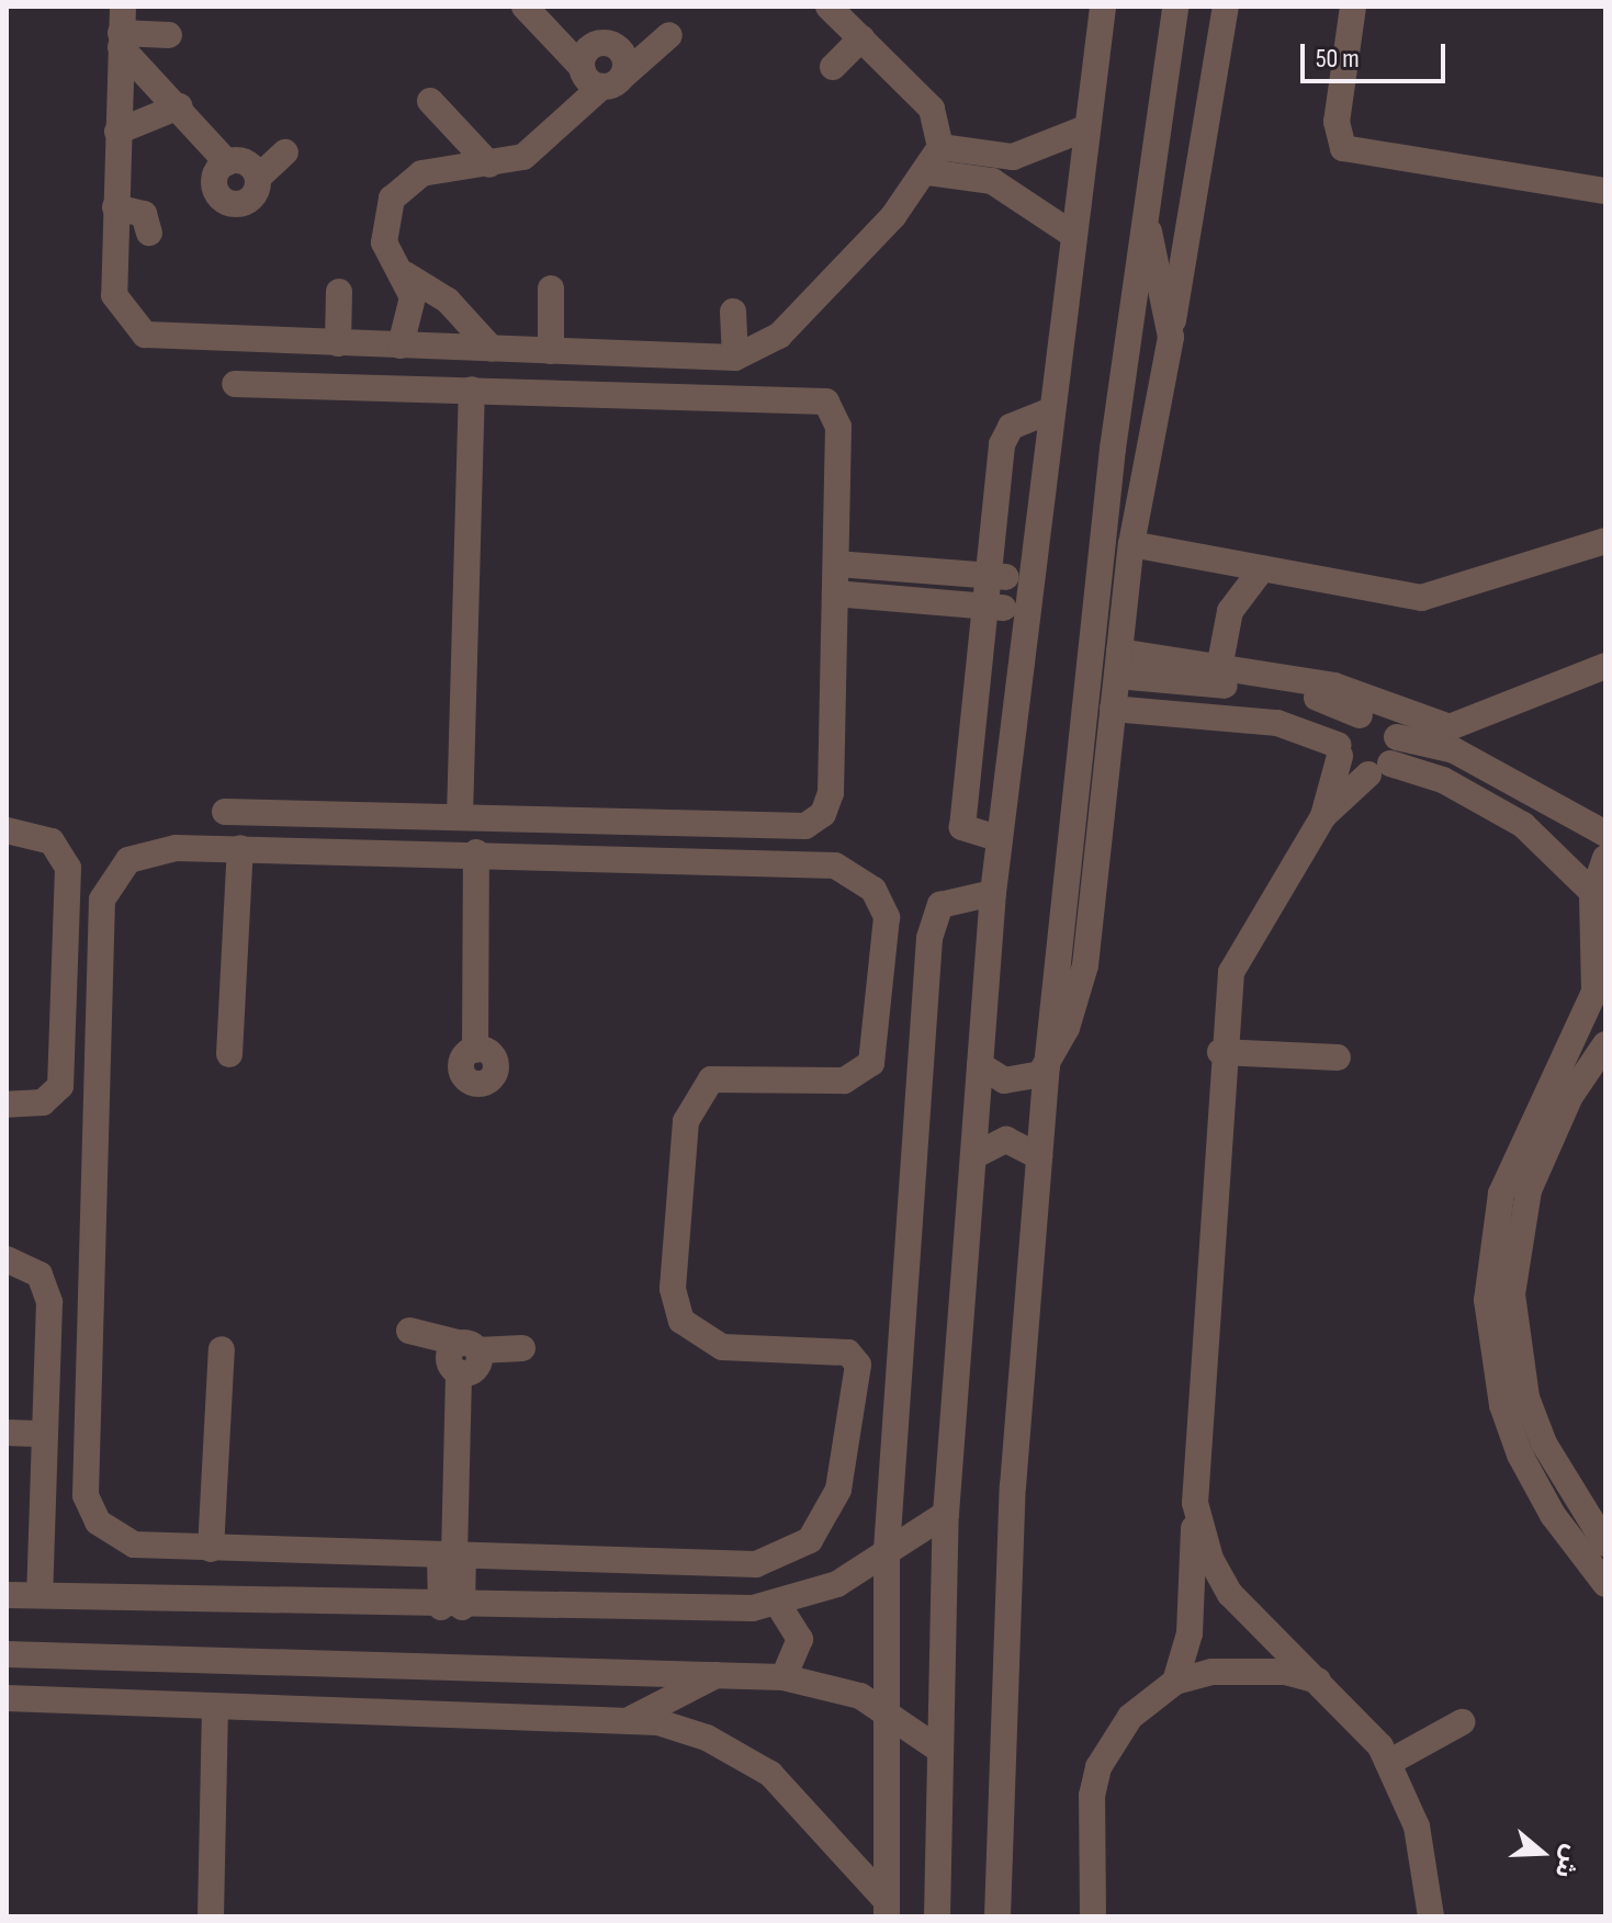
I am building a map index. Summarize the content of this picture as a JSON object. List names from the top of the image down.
{
  "scale_bar": "50 m",
  "north": "right"
}
